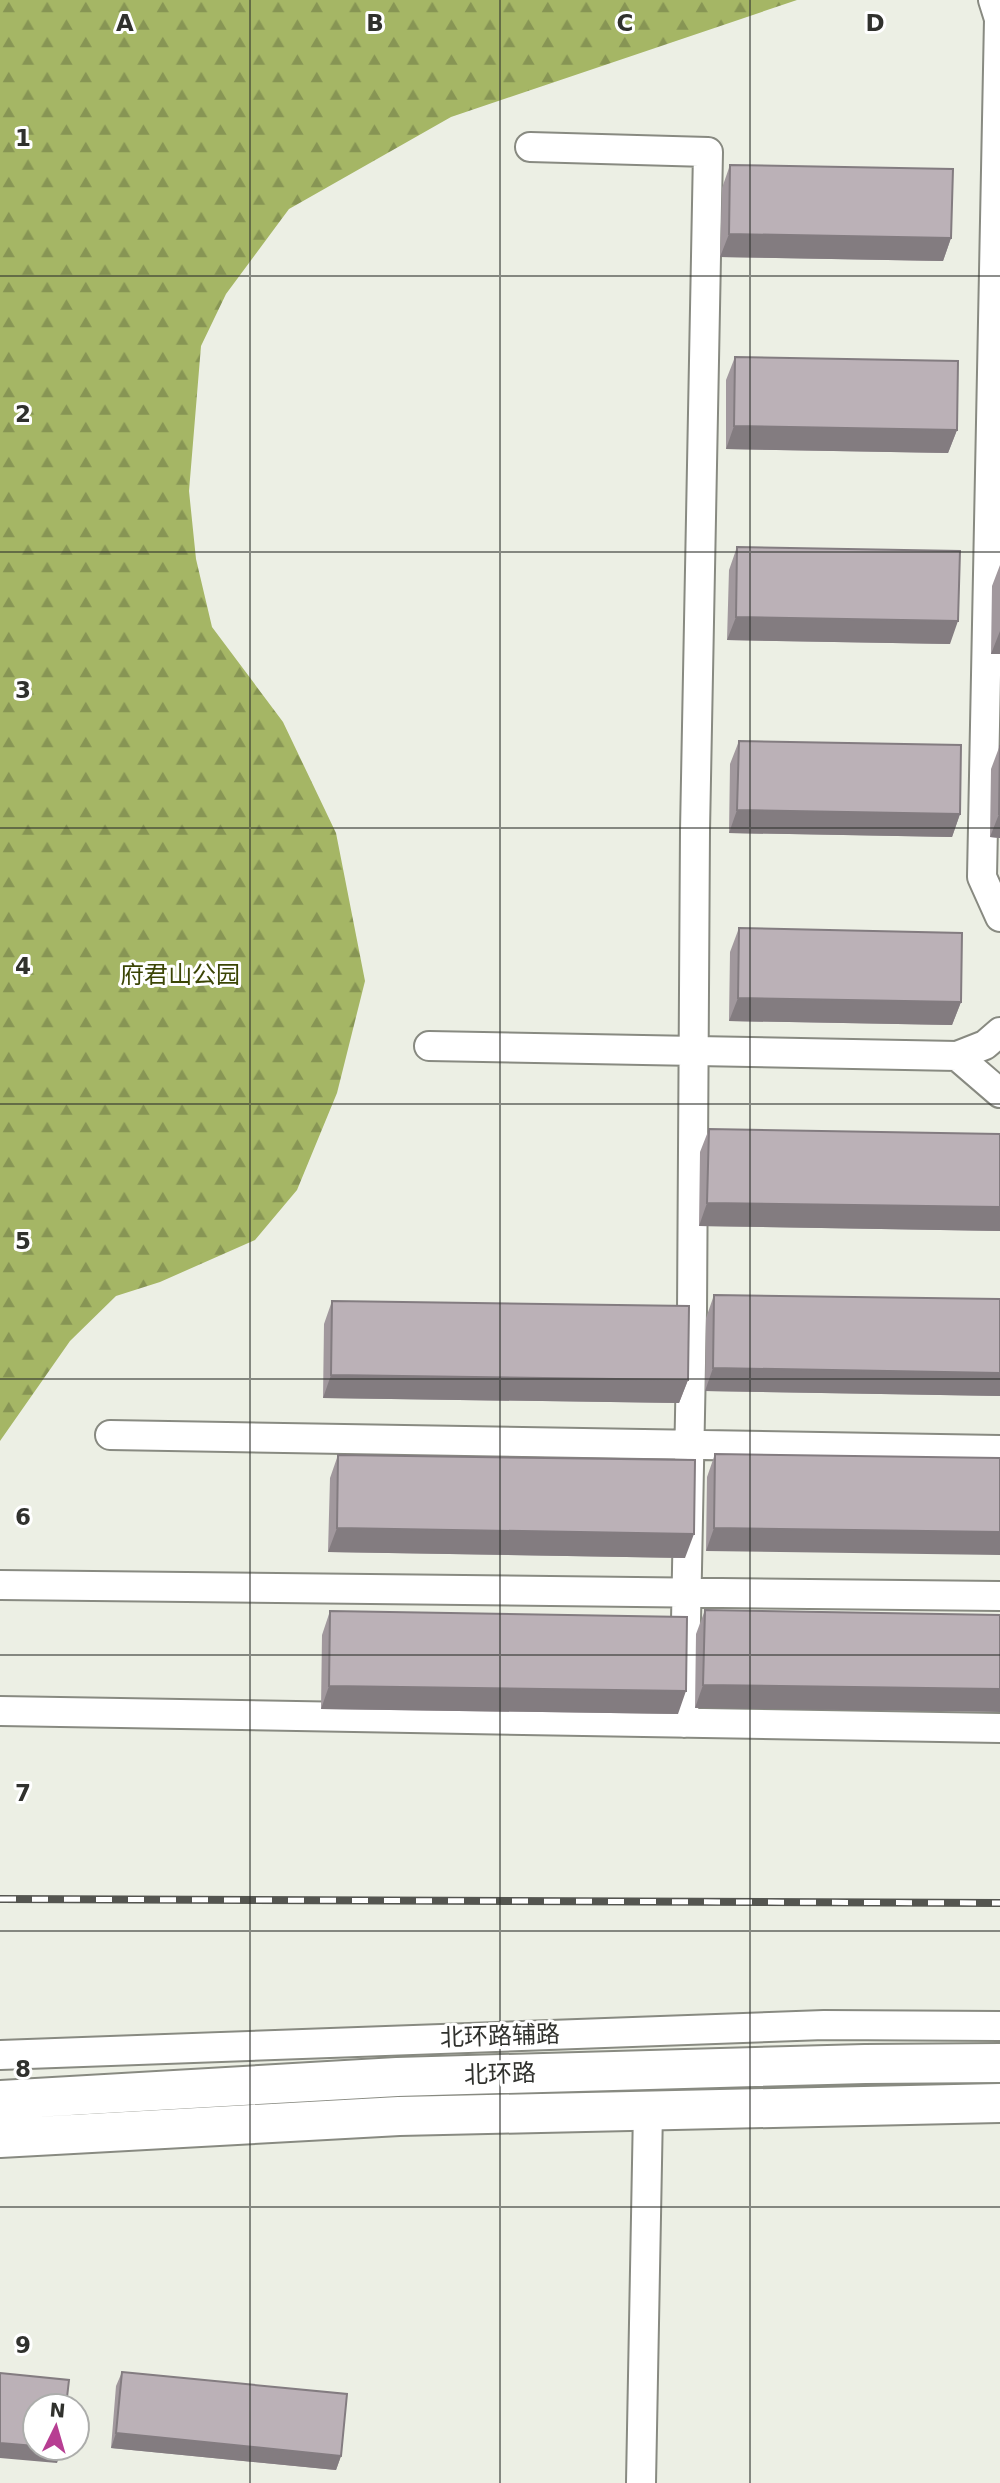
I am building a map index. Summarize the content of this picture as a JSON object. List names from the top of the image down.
{
  "streets": {
    "highway": ["北环路"],
    "street": ["北环路辅路"]
  },
  "parks": ["府君山公园"],
  "north": "top",
  "grid": {
    "columns": [
      "A",
      "B",
      "C",
      "D"
    ],
    "rows": [
      "1",
      "2",
      "3",
      "4",
      "5",
      "6",
      "7",
      "8",
      "9"
    ]
  }
}
